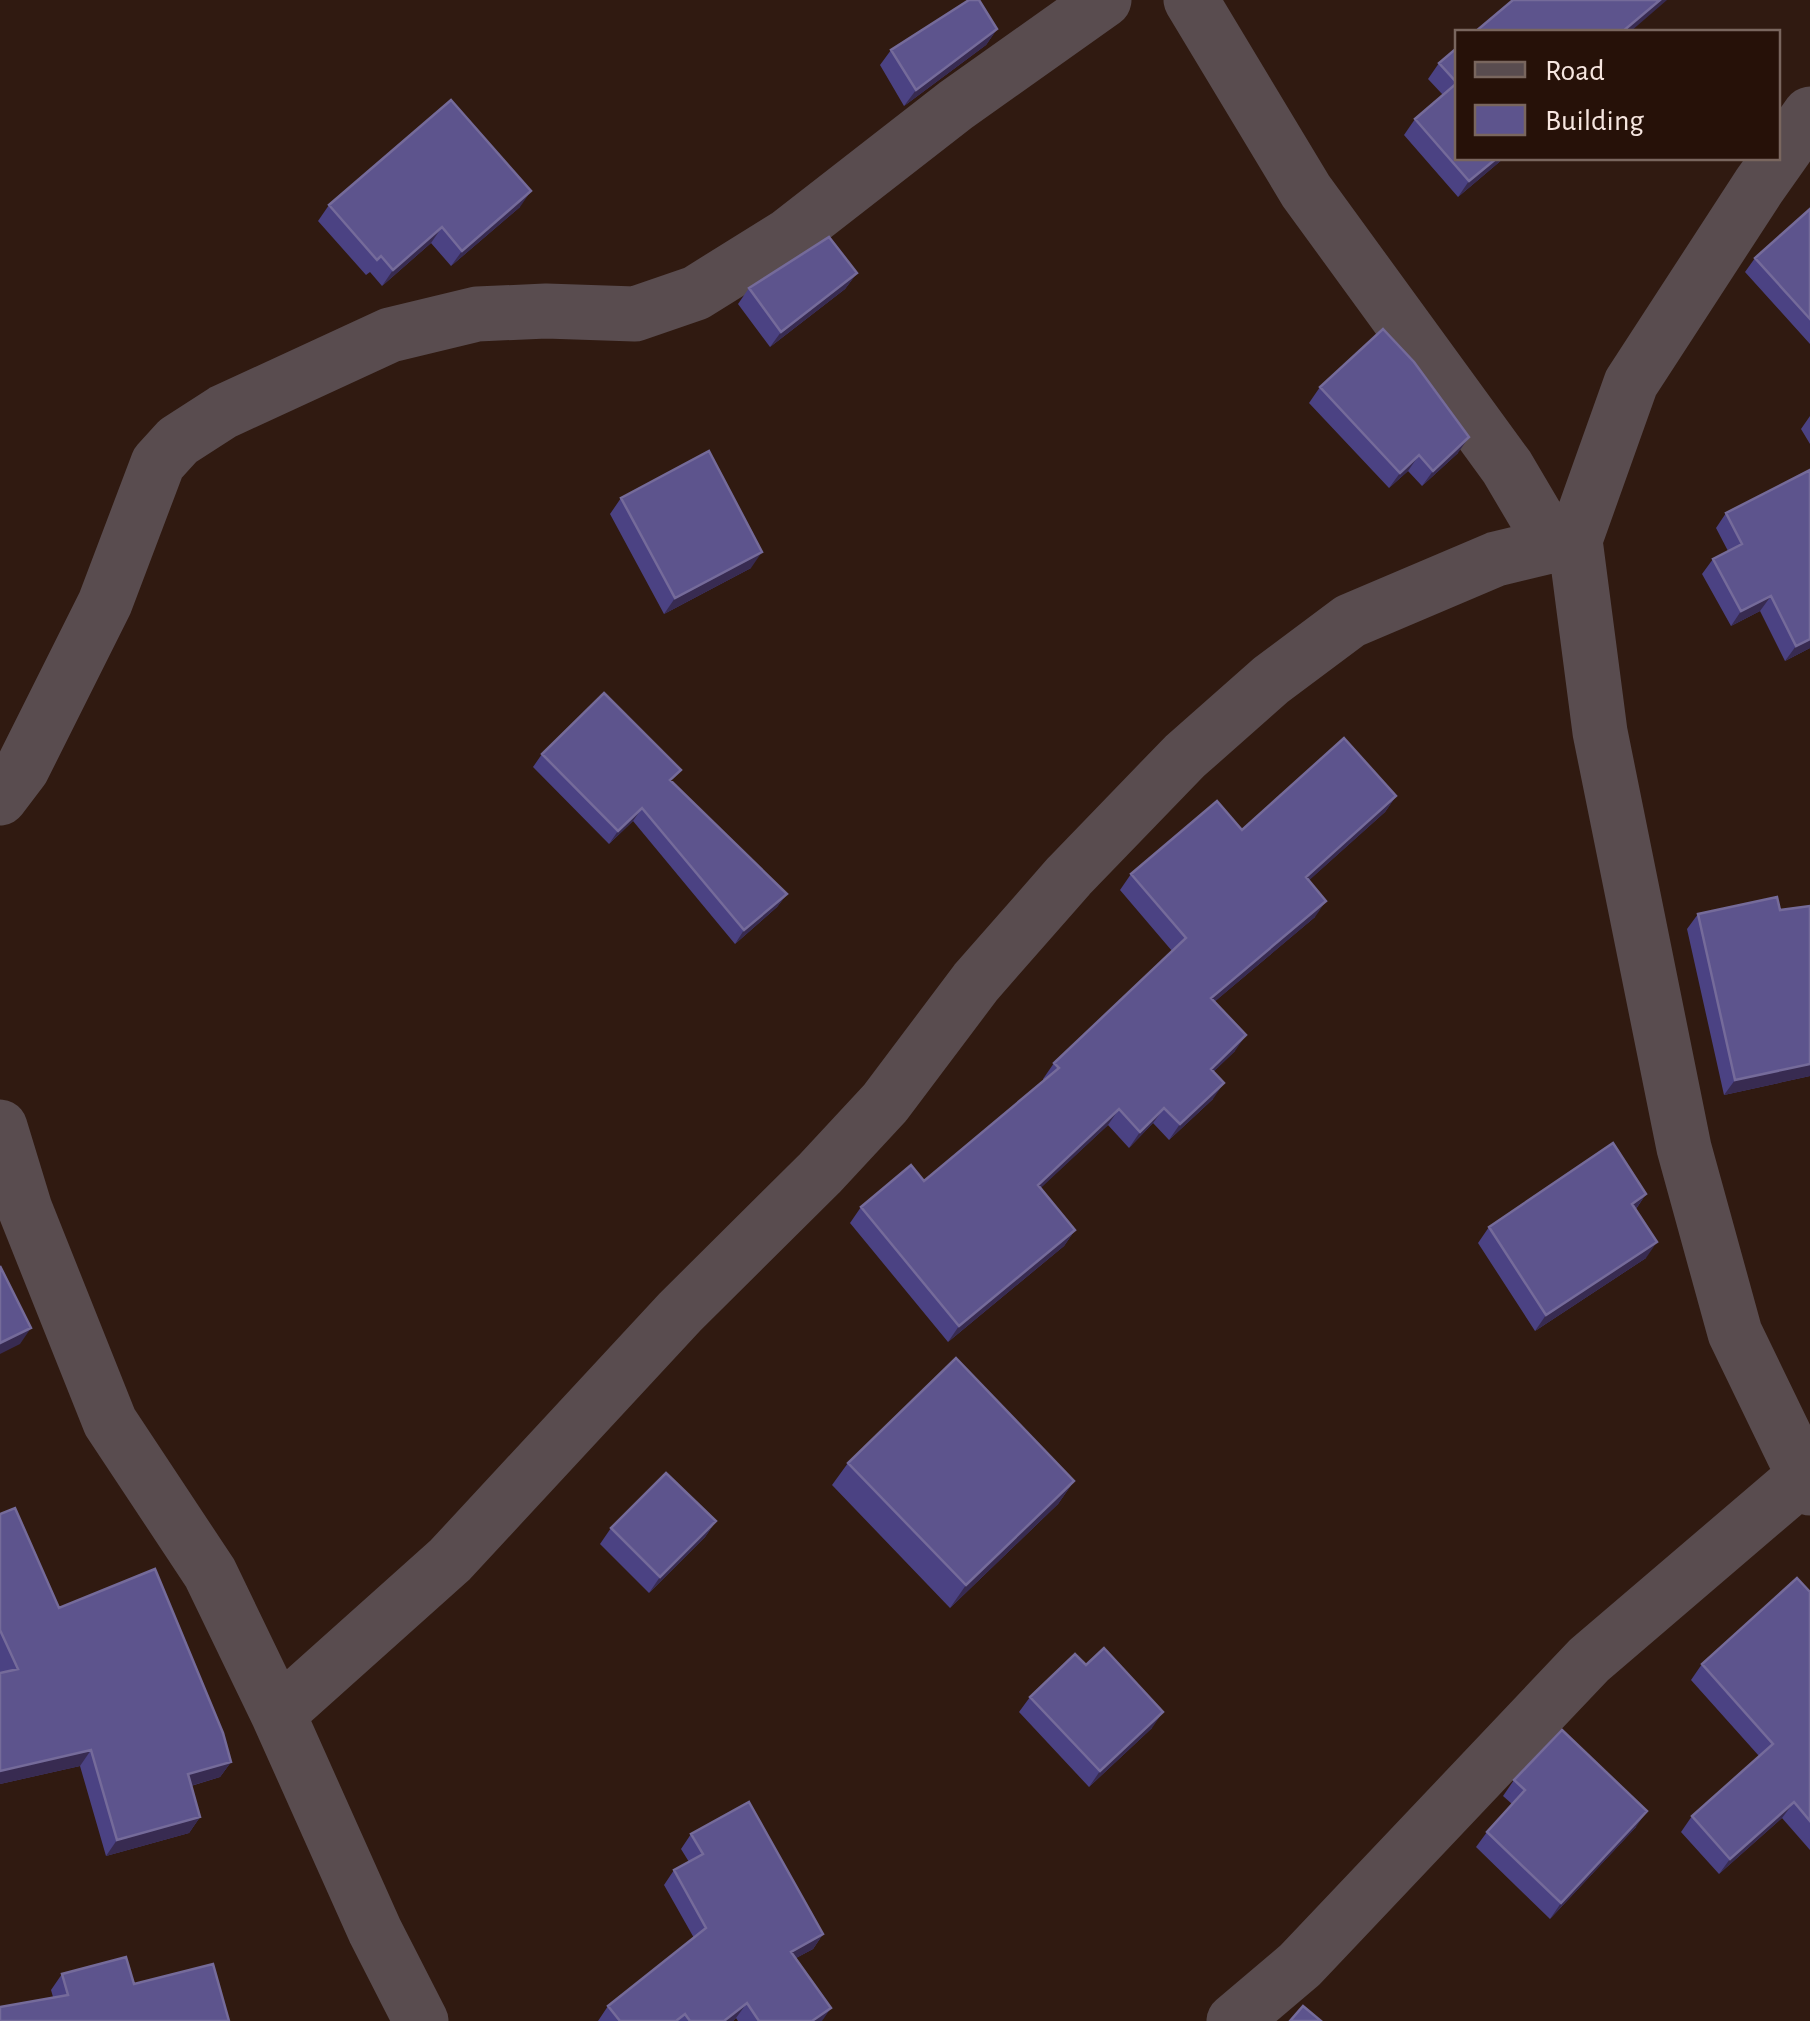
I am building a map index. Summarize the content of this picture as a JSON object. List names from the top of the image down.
{
  "legend": ["Road", "Building"]
}
